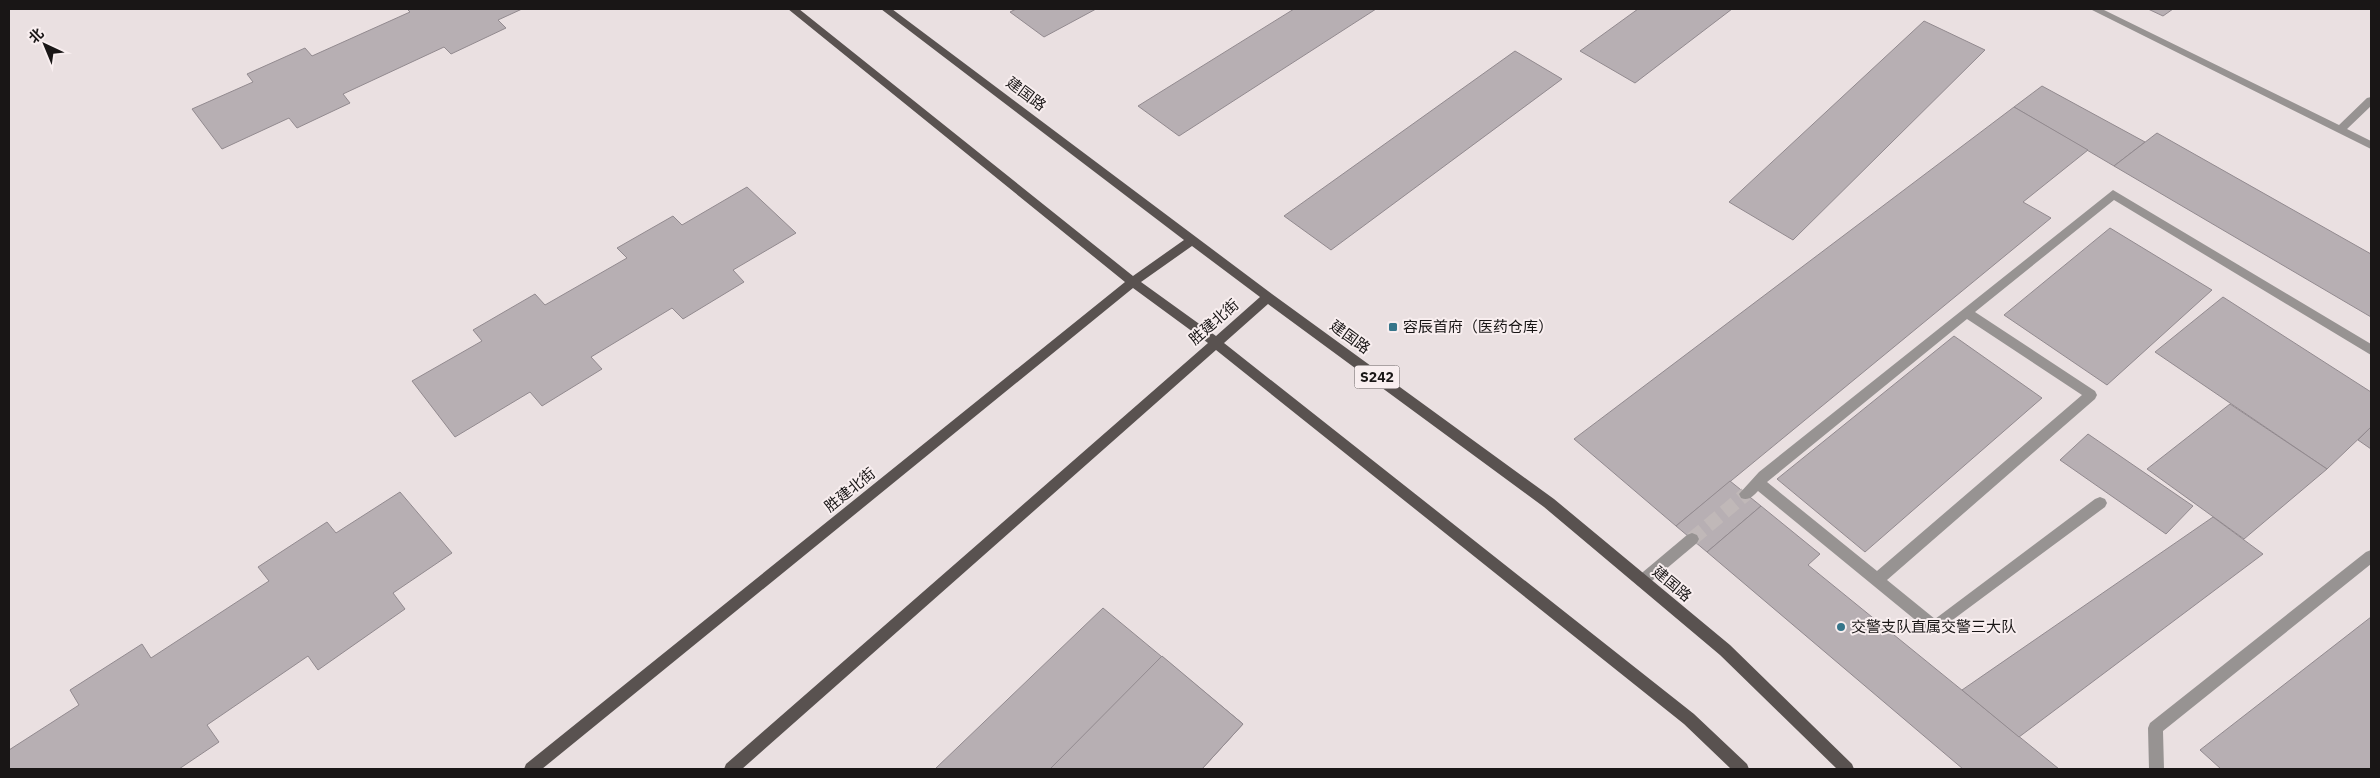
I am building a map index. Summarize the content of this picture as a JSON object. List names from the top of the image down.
{
  "streets": {
    "main road": ["建国路", "胜建北街", "S242"]
  },
  "crossings": [
    ["建国路", "胜建北街"]
  ],
  "places": {
    "transit": ["容辰首府（医药仓库）"],
    "other": ["交警支队直属交警三大队"]
  },
  "north": "top left"
}
